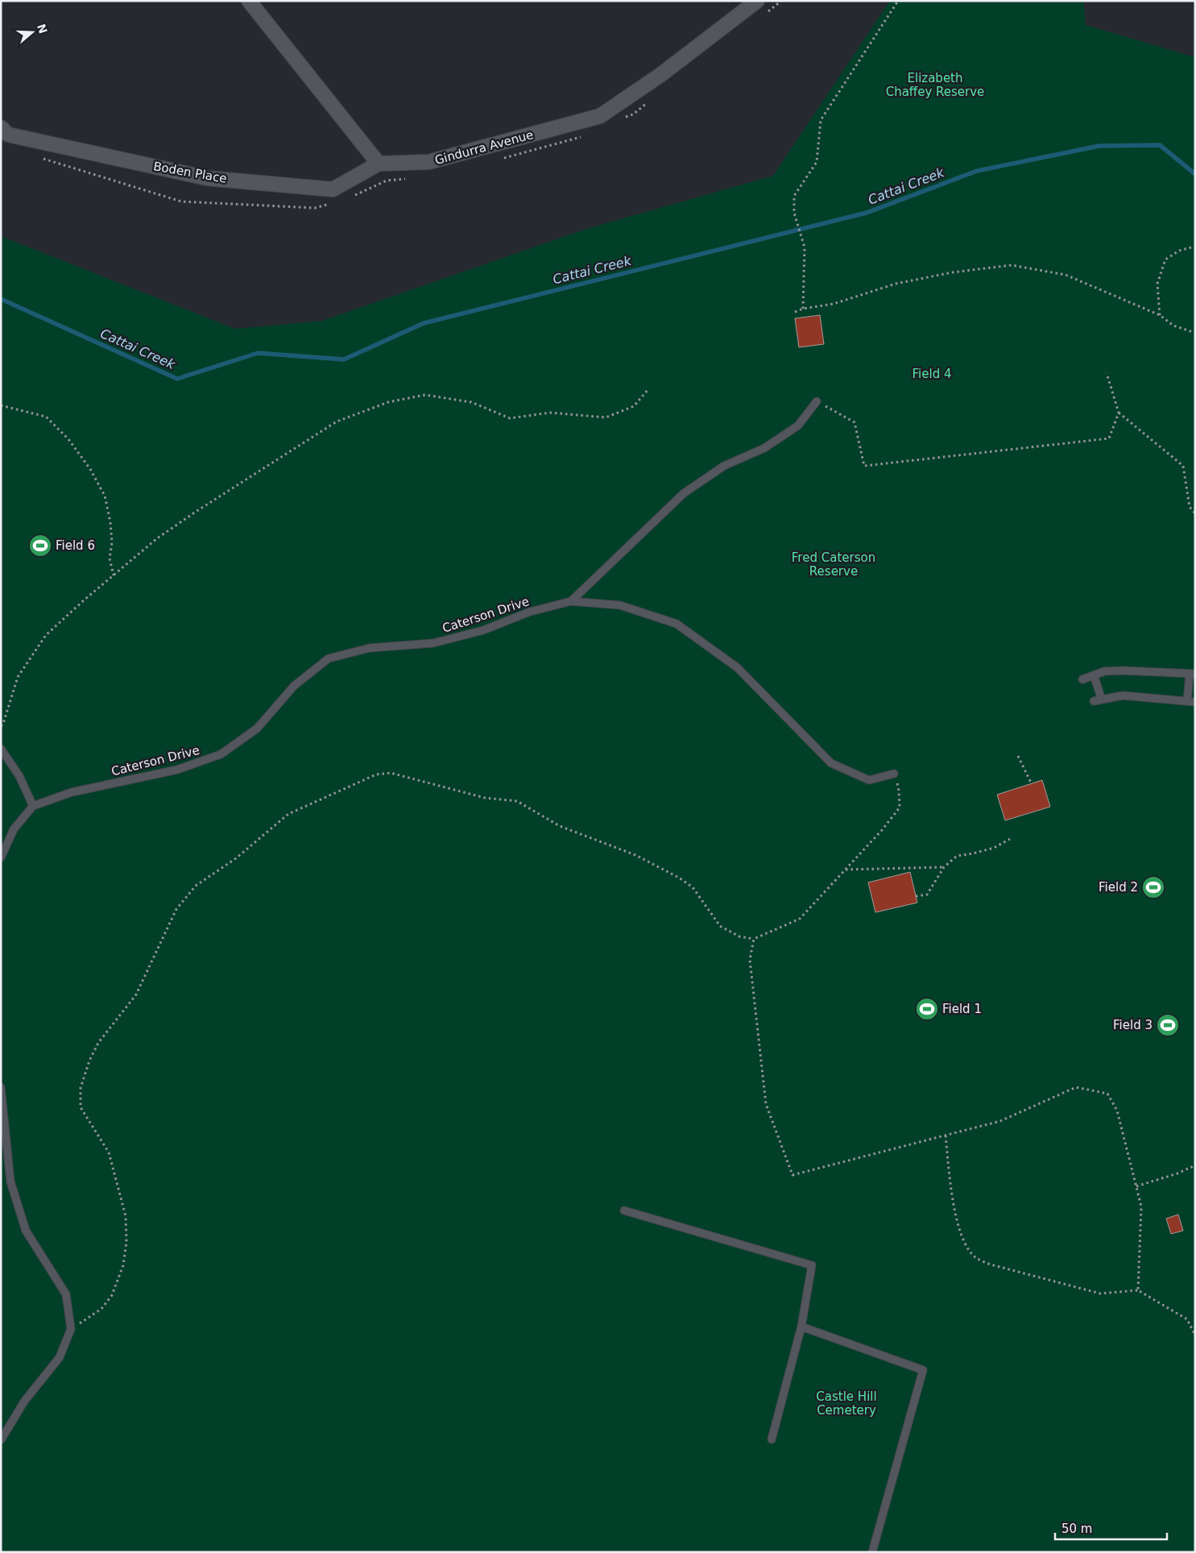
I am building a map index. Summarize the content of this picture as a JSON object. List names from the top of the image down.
{
  "streets": {
    "street": ["Gindurra Avenue", "Boden Place"],
    "lane": ["Caterson Drive"]
  },
  "crossings": [
    ["Gindurra Avenue", "Boden Place"]
  ],
  "water": ["Cattai Creek"],
  "parks": [
    "Elizabeth Chaffey Reserve",
    "Field 4",
    "Fred Caterson Reserve",
    "Castle Hill Cemetery"
  ],
  "places": {
    "sports": [
      "Field 6",
      "Field 2",
      "Field 1",
      "Field 3"
    ]
  },
  "scale_bar": "50 m",
  "north": "right"
}
